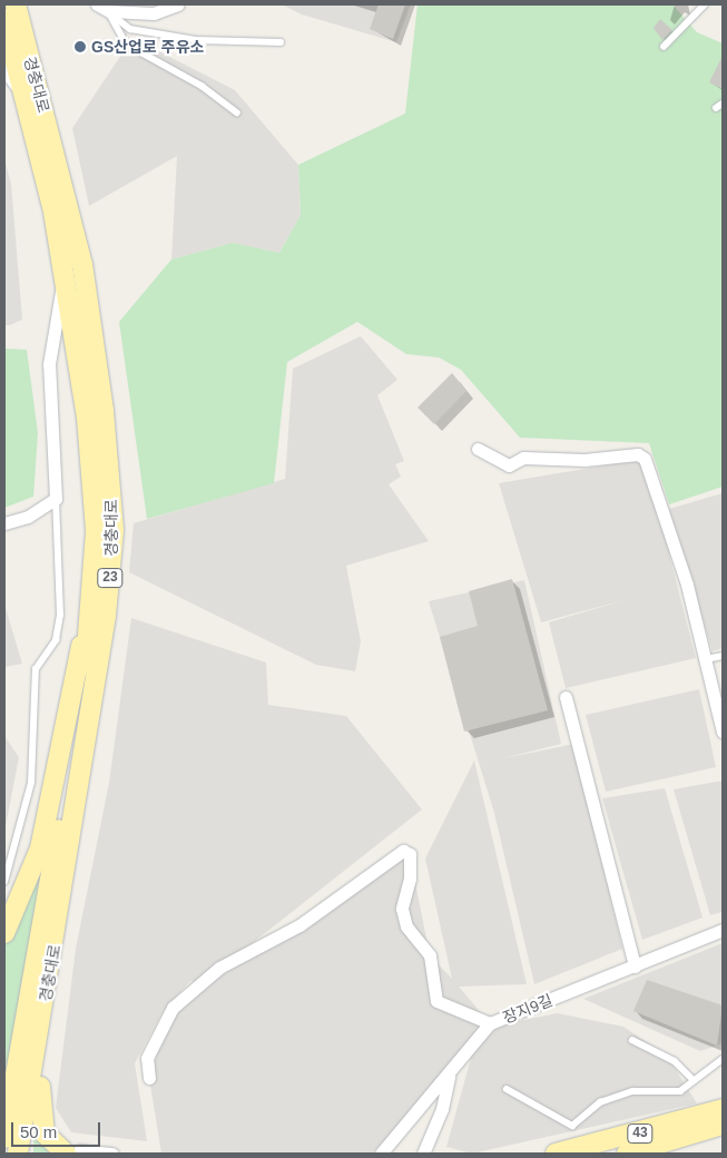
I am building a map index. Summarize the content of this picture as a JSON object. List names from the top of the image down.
{
  "streets": {
    "main road": ["경충대로", "23", "43"],
    "street": ["장지9길"]
  },
  "places": ["GS산업로 주유소"],
  "scale_bar": "50 m"
}
